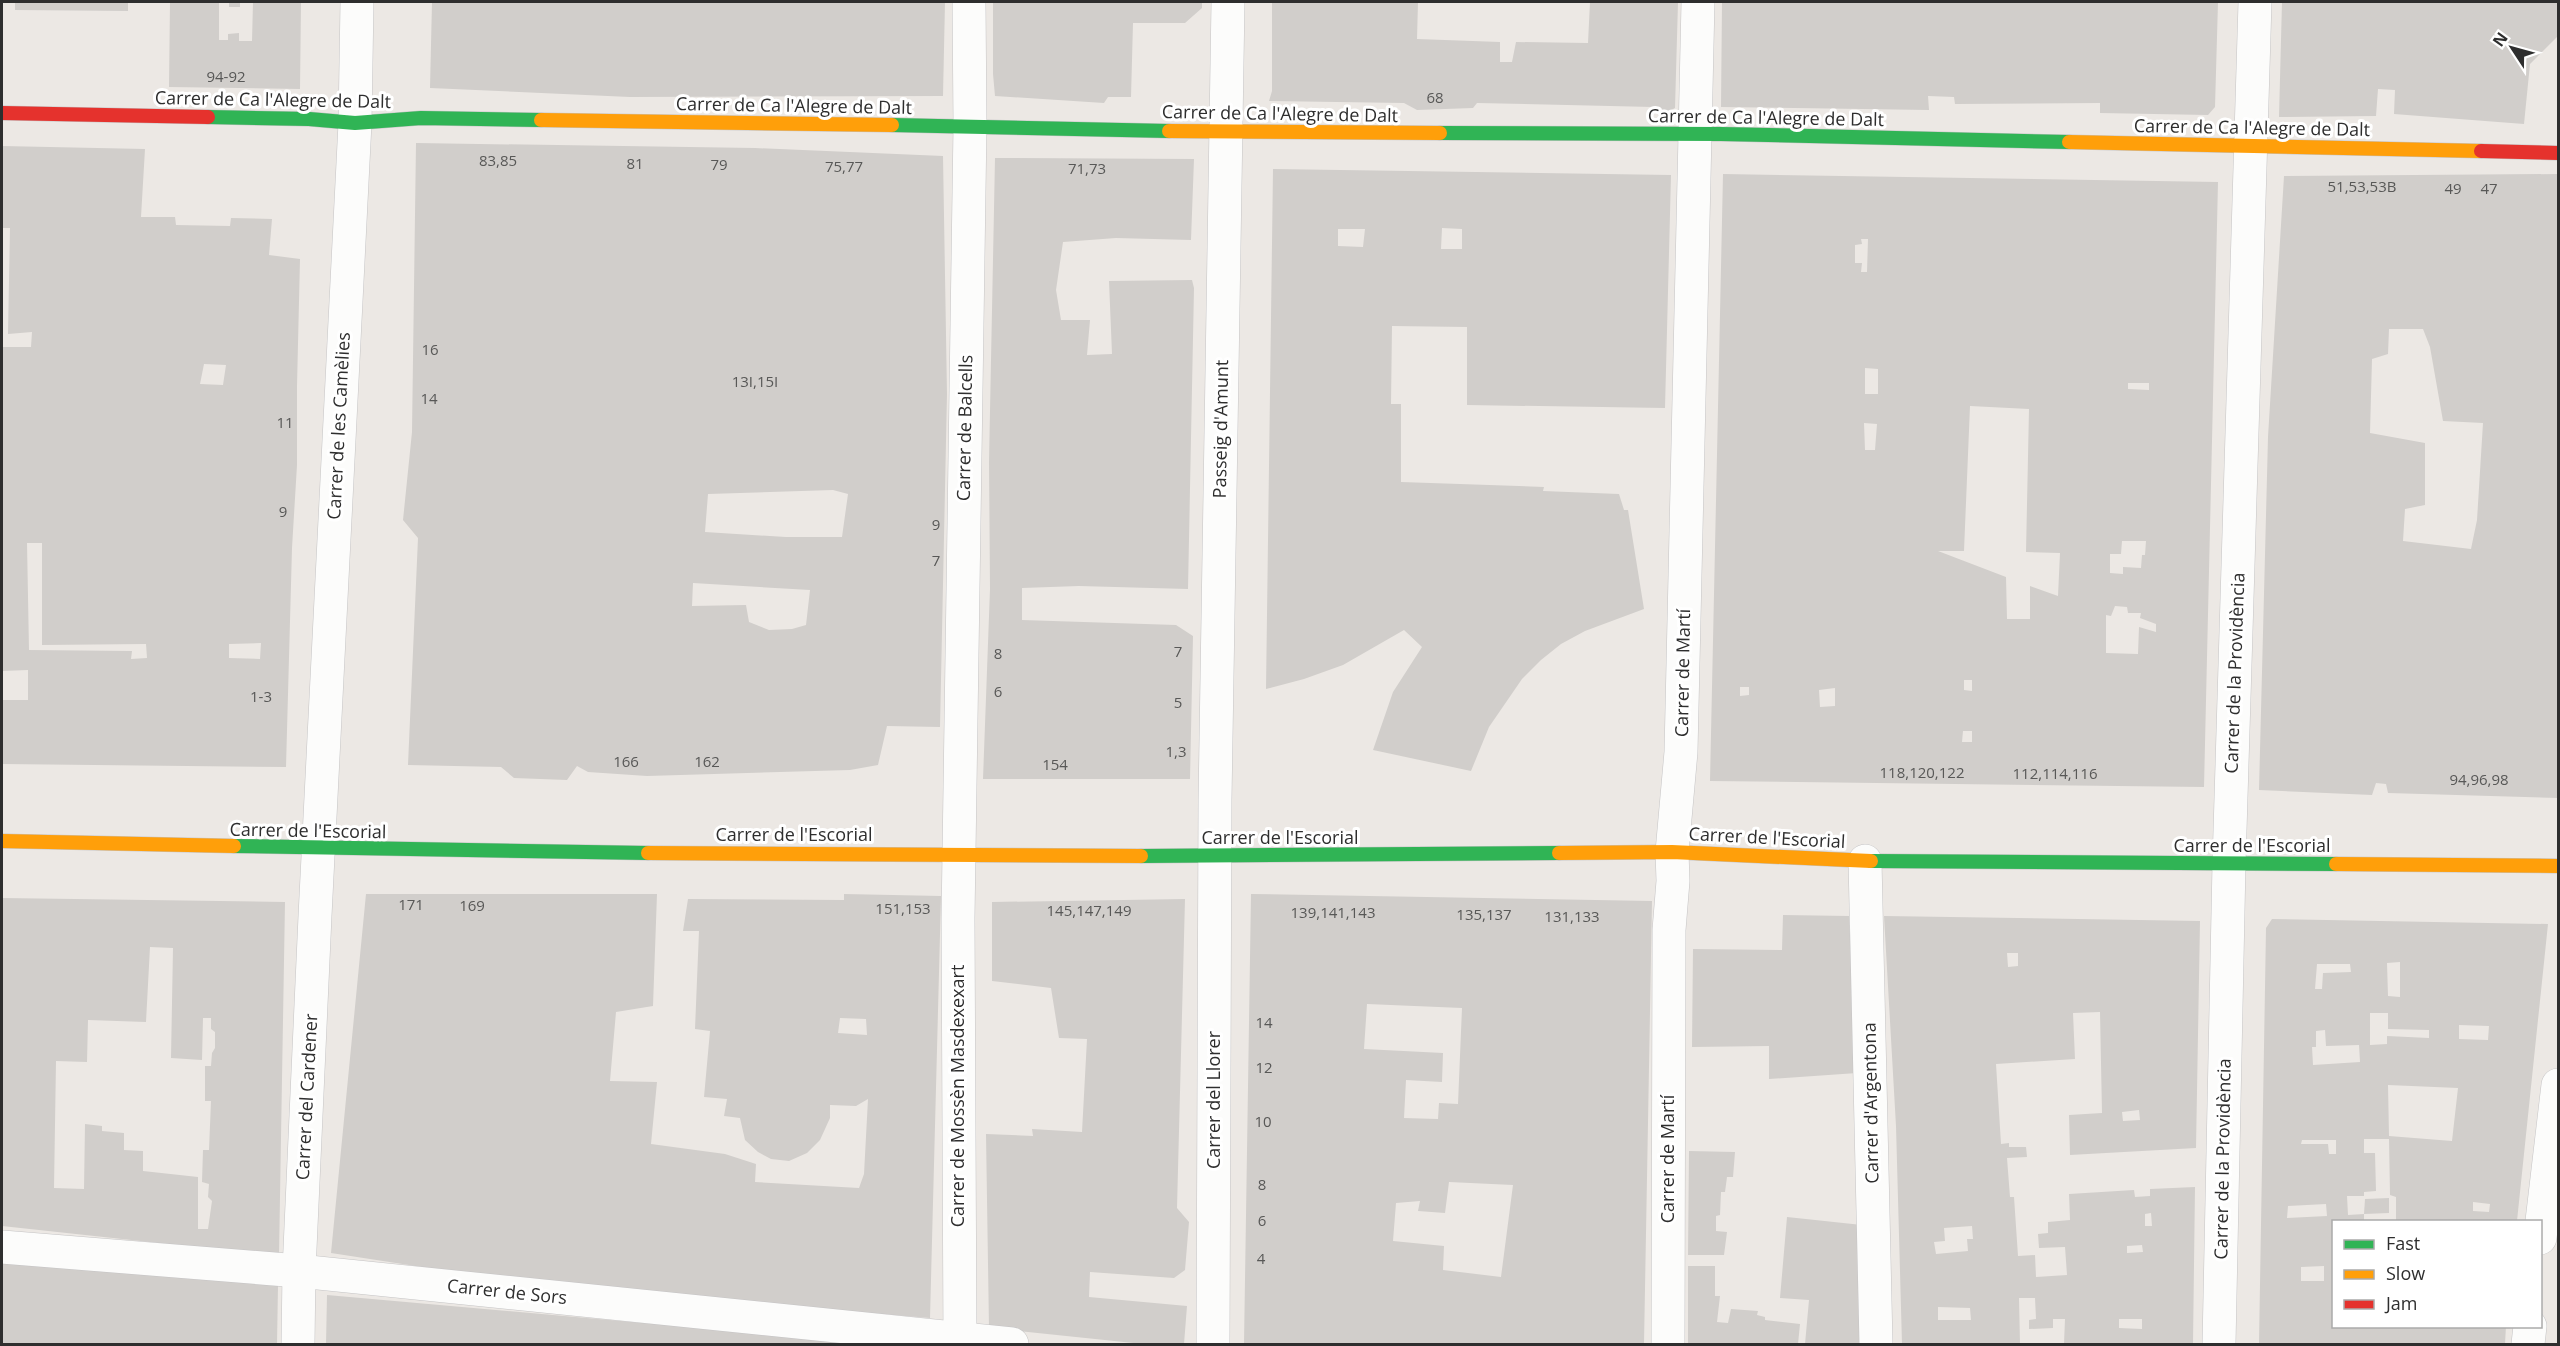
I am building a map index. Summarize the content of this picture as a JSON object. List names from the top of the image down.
{
  "streets": {
    "street": [
      "Carrer de Ca l'Alegre de Dalt",
      "Carrer de les Camèlies",
      "Carrer de Balcells",
      "Passeig d'Amunt",
      "Carrer de Martí",
      "Carrer de la Providència",
      "Carrer de l'Escorial",
      "Carrer de Mossèn Masdexexart",
      "Carrer del Cardener",
      "Carrer del Llorer",
      "Carrer d'Argentona",
      "Carrer de Sors"
    ]
  },
  "crossings": [
    ["Carrer de Ca l'Alegre de Dalt", "Carrer de les Camèlies"],
    ["Carrer de Ca l'Alegre de Dalt", "Carrer de Balcells"],
    ["Carrer de Ca l'Alegre de Dalt", "Passeig d'Amunt"],
    ["Carrer de Ca l'Alegre de Dalt", "Carrer de Martí"],
    ["Carrer de Ca l'Alegre de Dalt", "Carrer de la Providència"],
    ["Carrer de les Camèlies", "Carrer de l'Escorial"],
    ["Carrer de les Camèlies", "Carrer del Cardener"],
    ["Carrer de Balcells", "Carrer de l'Escorial"],
    ["Carrer de Balcells", "Carrer de Mossèn Masdexexart"],
    ["Passeig d'Amunt", "Carrer de l'Escorial"],
    ["Passeig d'Amunt", "Carrer del Llorer"],
    ["Carrer de Martí", "Carrer de l'Escorial"],
    ["Carrer de la Providència", "Carrer de l'Escorial"],
    ["Carrer de l'Escorial", "Carrer de Mossèn Masdexexart"],
    ["Carrer de l'Escorial", "Carrer del Cardener"],
    ["Carrer de l'Escorial", "Carrer del Llorer"],
    ["Carrer de l'Escorial", "Carrer d'Argentona"],
    ["Carrer de Mossèn Masdexexart", "Carrer de Sors"],
    ["Carrer del Cardener", "Carrer de Sors"]
  ],
  "house_numbers": [
    "94-92",
    "68",
    "83,85",
    "81",
    "79",
    "75,77",
    "71,73",
    "51,53,53B",
    "49",
    "47",
    "16",
    "13I,15I",
    "14",
    "11",
    "9",
    "9",
    "7",
    "7",
    "8",
    "6",
    "1-3",
    "5",
    "1,3",
    "166",
    "162",
    "154",
    "118,120,122",
    "112,114,116",
    "94,96,98",
    "171",
    "169",
    "151,153",
    "145,147,149",
    "139,141,143",
    "135,137",
    "131,133",
    "14",
    "12",
    "10",
    "8",
    "6",
    "4"
  ],
  "legend": ["Fast", "Slow", "Jam"],
  "north": "top left"
}
